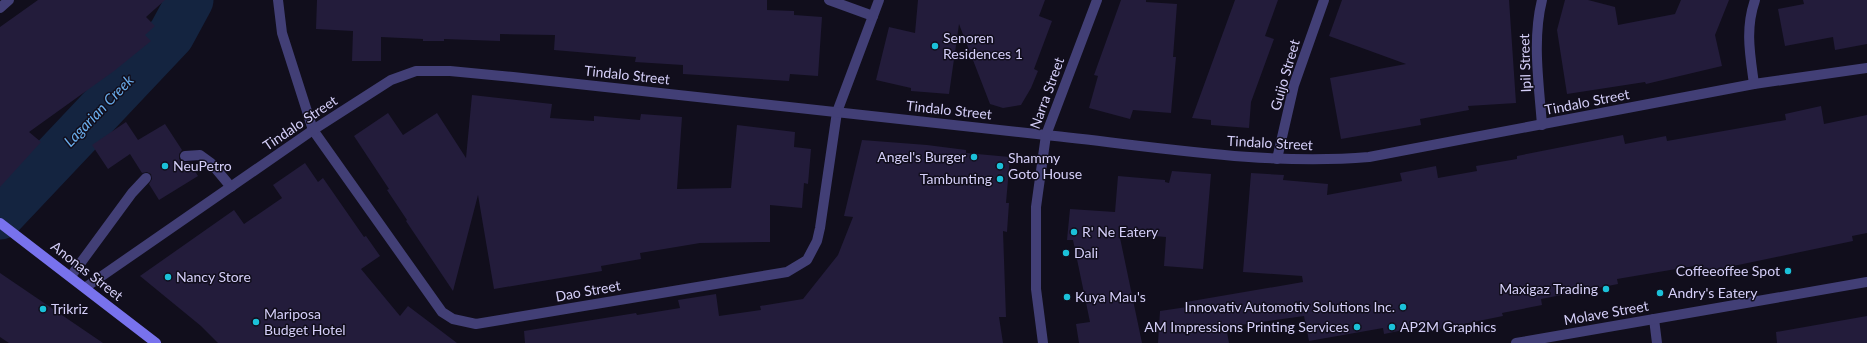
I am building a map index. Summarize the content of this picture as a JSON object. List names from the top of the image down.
{
  "streets": {
    "main road": ["Anonas Street"],
    "street": [
      "Ipil Street",
      "Tindalo Street",
      "Guijo Street",
      "Narra Street",
      "Dao Street",
      "Molave Street"
    ]
  },
  "crossings": [
    ["Ipil Street", "Tindalo Street"],
    ["Tindalo Street", "Guijo Street"],
    ["Tindalo Street", "Narra Street"],
    ["Tindalo Street", "Anonas Street"],
    ["Tindalo Street", "Dao Street"]
  ],
  "water": ["Lagarian Creek"],
  "places": [
    "Senoren Residences 1",
    "Angel's Burger",
    "NeuPetro",
    "Shammy Goto House",
    "Tambunting",
    "R' Ne Eatery",
    "Dali",
    "Coffeeoffee Spot",
    "Nancy Store",
    "Maxigaz Trading",
    "Andry's Eatery",
    "Kuya Mau's",
    "Innovativ Automotiv Solutions Inc.",
    "Trikriz",
    "Mariposa Budget Hotel",
    "AM Impressions Printing Services",
    "AP2M Graphics"
  ]
}
